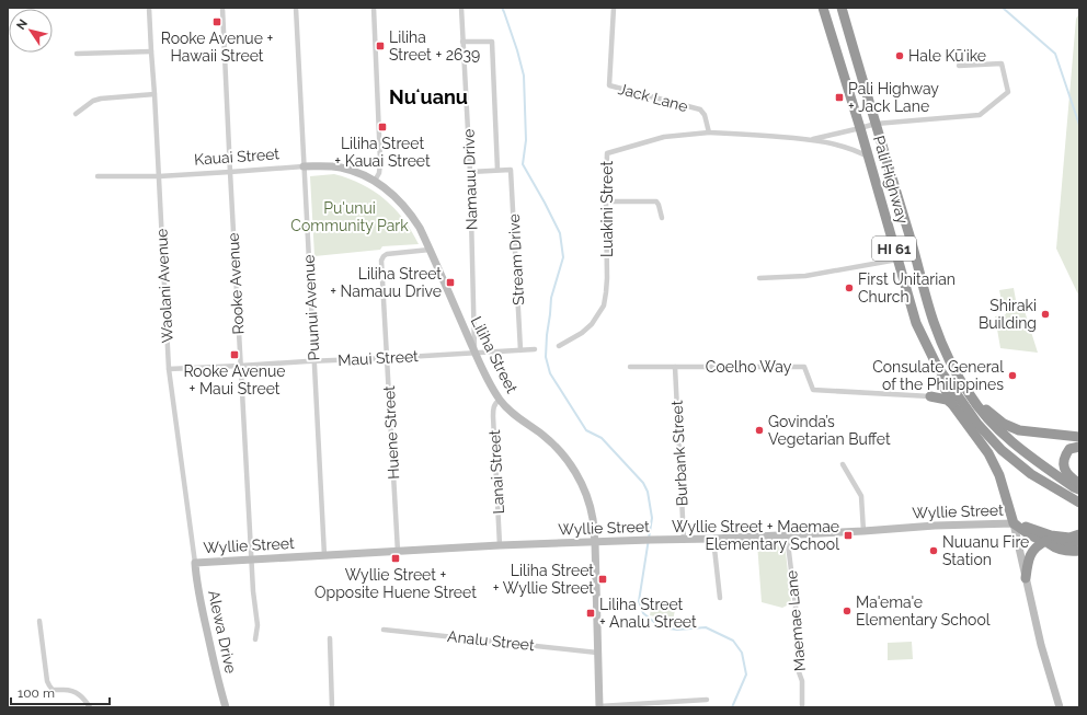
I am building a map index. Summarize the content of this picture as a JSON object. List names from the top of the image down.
{
  "streets": {
    "highway": ["Pali Highway", "HI 61"],
    "street": [
      "Jack Lane",
      "Kauai Street",
      "Namauu Drive",
      "Luakini Street",
      "Stream Drive",
      "Rooke Avenue",
      "Waolani Avenue",
      "Puunui Avenue",
      "Liliha Street",
      "Maui Street",
      "Coelho Way",
      "Huene Street",
      "Burbank Street",
      "Lanai Street",
      "Wyllie Street",
      "Maemae Lane",
      "Alewa Drive",
      "Analu Street"
    ]
  },
  "crossings": [
    ["Jack Lane", "Luakini Street"],
    ["Kauai Street", "Rooke Avenue"],
    ["Kauai Street", "Waolani Avenue"],
    ["Kauai Street", "Puunui Avenue"],
    ["Kauai Street", "Liliha Street"],
    ["Namauu Drive", "Liliha Street"],
    ["Namauu Drive", "Maui Street"],
    ["Stream Drive", "Maui Street"],
    ["Rooke Avenue", "Maui Street"],
    ["Rooke Avenue", "Wyllie Street"],
    ["Waolani Avenue", "Maui Street"],
    ["Waolani Avenue", "Wyllie Street"],
    ["Waolani Avenue", "Alewa Drive"],
    ["Puunui Avenue", "Maui Street"],
    ["Puunui Avenue", "Wyllie Street"],
    ["Liliha Street", "Maui Street"],
    ["Liliha Street", "Huene Street"],
    ["Liliha Street", "Lanai Street"],
    ["Liliha Street", "Wyllie Street"],
    ["Liliha Street", "Analu Street"],
    ["Maui Street", "Huene Street"],
    ["Coelho Way", "Burbank Street"],
    ["Huene Street", "Wyllie Street"],
    ["Burbank Street", "Wyllie Street"],
    ["Lanai Street", "Wyllie Street"],
    ["Wyllie Street", "Maemae Lane"],
    ["Wyllie Street", "Alewa Drive"]
  ],
  "districts": ["Nuʻuanu"],
  "parks": ["Pu'unui Community Park"],
  "places": {
    "transit": [
      "Rooke Avenue + Hawaii Street",
      "Liliha Street + 2639",
      "Pali Highway + Jack Lane",
      "Liliha Street + Kauai Street",
      "Liliha Street + Namauu Drive",
      "Rooke Avenue + Maui Street",
      "Wyllie Street + Maemae Elementary School",
      "Wyllie Street + Opposite Huene Street",
      "Liliha Street + Wyllie Street",
      "Liliha Street + Analu Street"
    ],
    "other": [
      "Hale Kūʻike",
      "First Unitarian Church",
      "Shiraki Building",
      "Consulate General of the Philippines",
      "Govinda’s Vegetarian Buffet",
      "Nuuanu Fire Station",
      "Ma'ema'e Elementary School"
    ]
  },
  "scale_bar": "100 m",
  "north": "top left"
}
